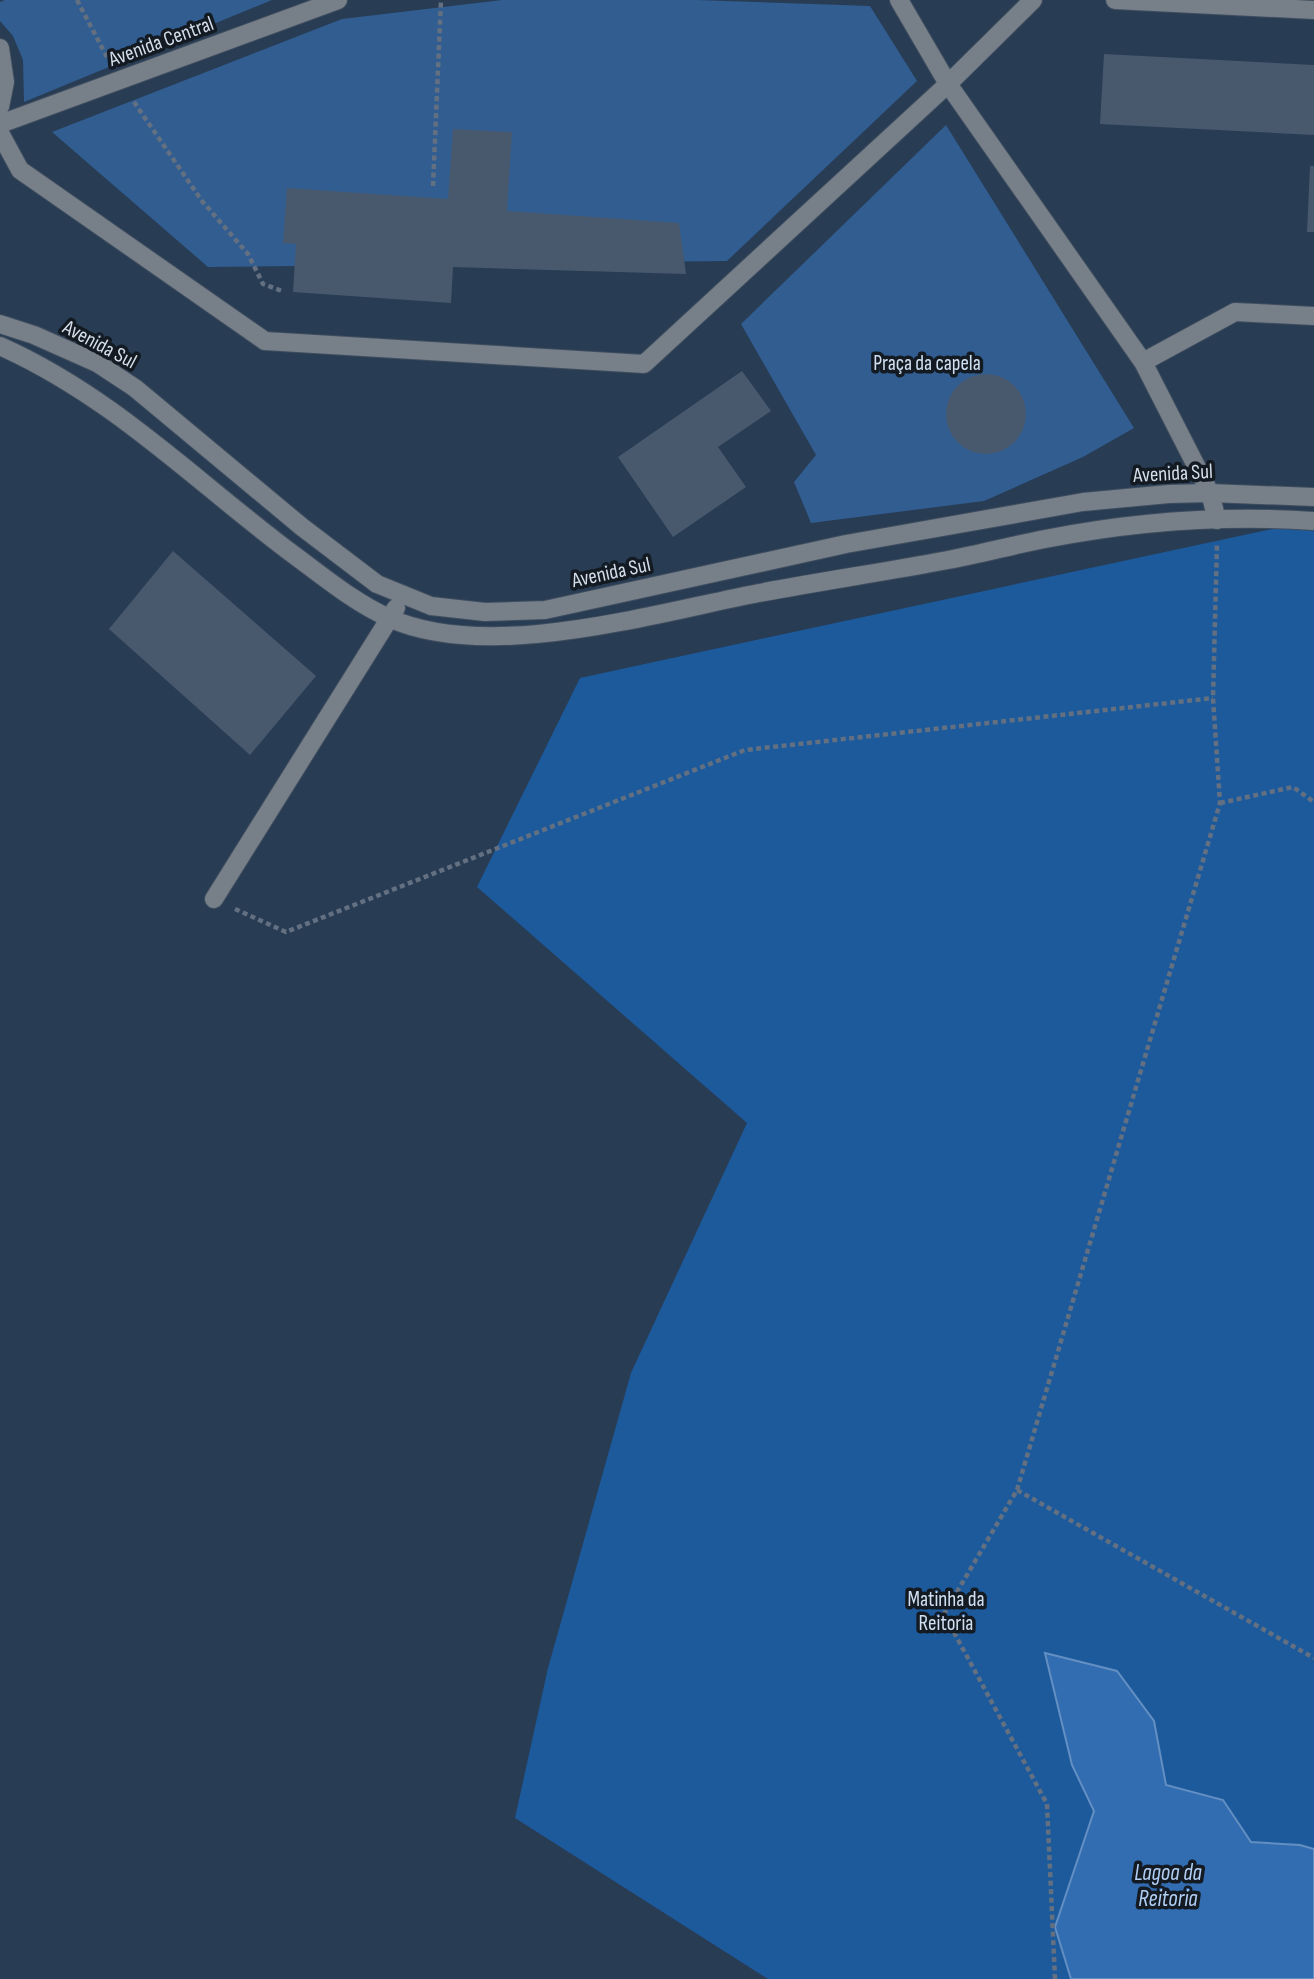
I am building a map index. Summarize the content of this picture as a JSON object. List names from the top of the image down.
{
  "streets": {
    "street": ["Avenida Central", "Avenida Sul"]
  },
  "water": ["Lagoa da Reitoria"],
  "parks": ["Praça da capela", "Matinha da Reitoria"]
}
